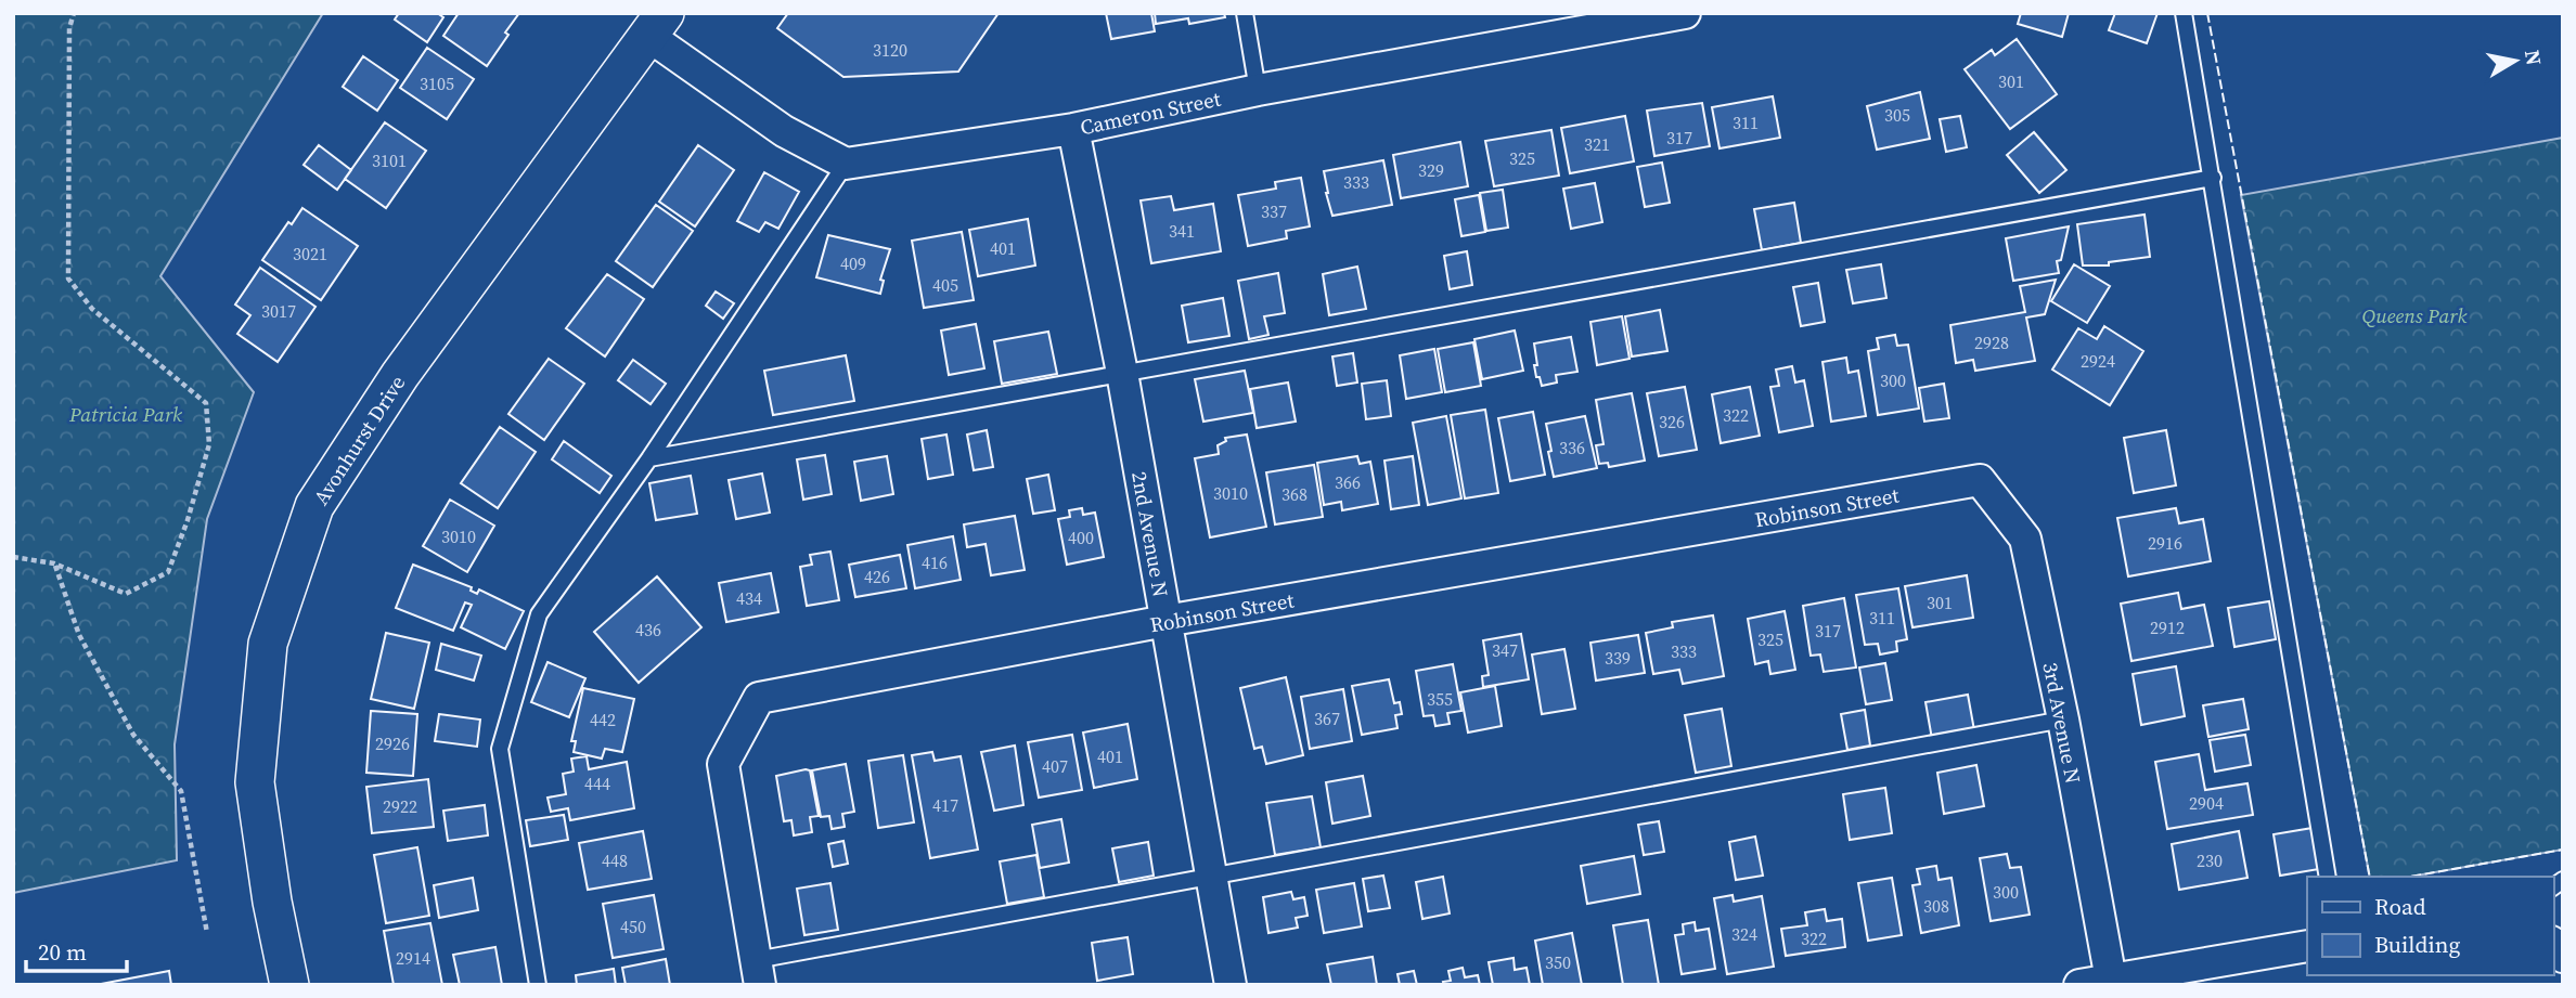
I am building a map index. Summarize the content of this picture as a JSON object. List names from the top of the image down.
{
  "streets": {
    "street": [
      "Cameron Street",
      "Avonhurst Drive",
      "Robinson Street",
      "2nd Avenue N",
      "3rd Avenue N"
    ]
  },
  "crossings": [
    ["Cameron Street", "2nd Avenue N"],
    ["Robinson Street", "2nd Avenue N"],
    ["Robinson Street", "3rd Avenue N"]
  ],
  "parks": ["Queens Park", "Patricia Park"],
  "house_numbers": [
    "3120",
    "301",
    "3105",
    "305",
    "311",
    "317",
    "321",
    "325",
    "3101",
    "329",
    "333",
    "337",
    "341",
    "401",
    "3021",
    "409",
    "405",
    "3017",
    "2928",
    "2924",
    "300",
    "322",
    "326",
    "336",
    "366",
    "3010",
    "368",
    "3010",
    "400",
    "2916",
    "416",
    "426",
    "434",
    "301",
    "311",
    "2912",
    "436",
    "317",
    "325",
    "347",
    "333",
    "339",
    "355",
    "367",
    "442",
    "2926",
    "401",
    "407",
    "444",
    "2904",
    "417",
    "2922",
    "448",
    "230",
    "300",
    "308",
    "450",
    "324",
    "322",
    "2914",
    "350"
  ],
  "legend": ["Road", "Building"],
  "scale_bar": "20 m",
  "north": "right"
}
